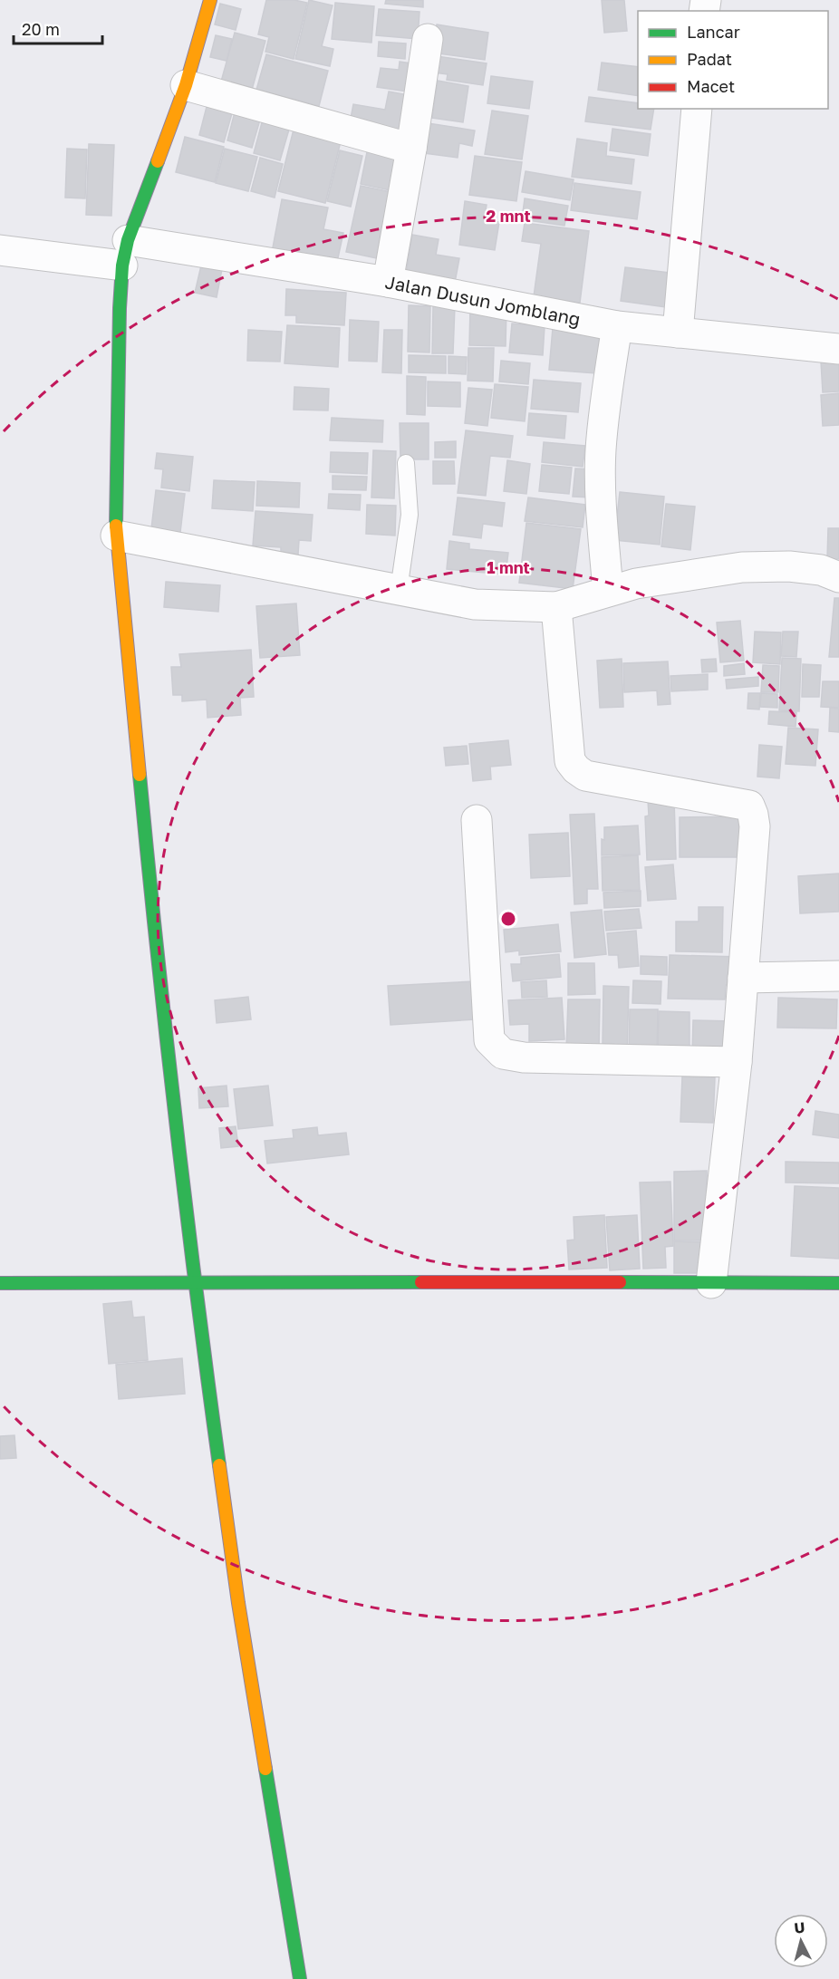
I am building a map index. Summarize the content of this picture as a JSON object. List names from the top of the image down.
{
  "streets": {
    "street": ["Jalan Dusun Jomblang"]
  },
  "legend": ["Lancar", "Padat", "Macet"],
  "scale_bar": "20 m",
  "north": "top",
  "rings": ["2 mnt", "1 mnt"]
}
